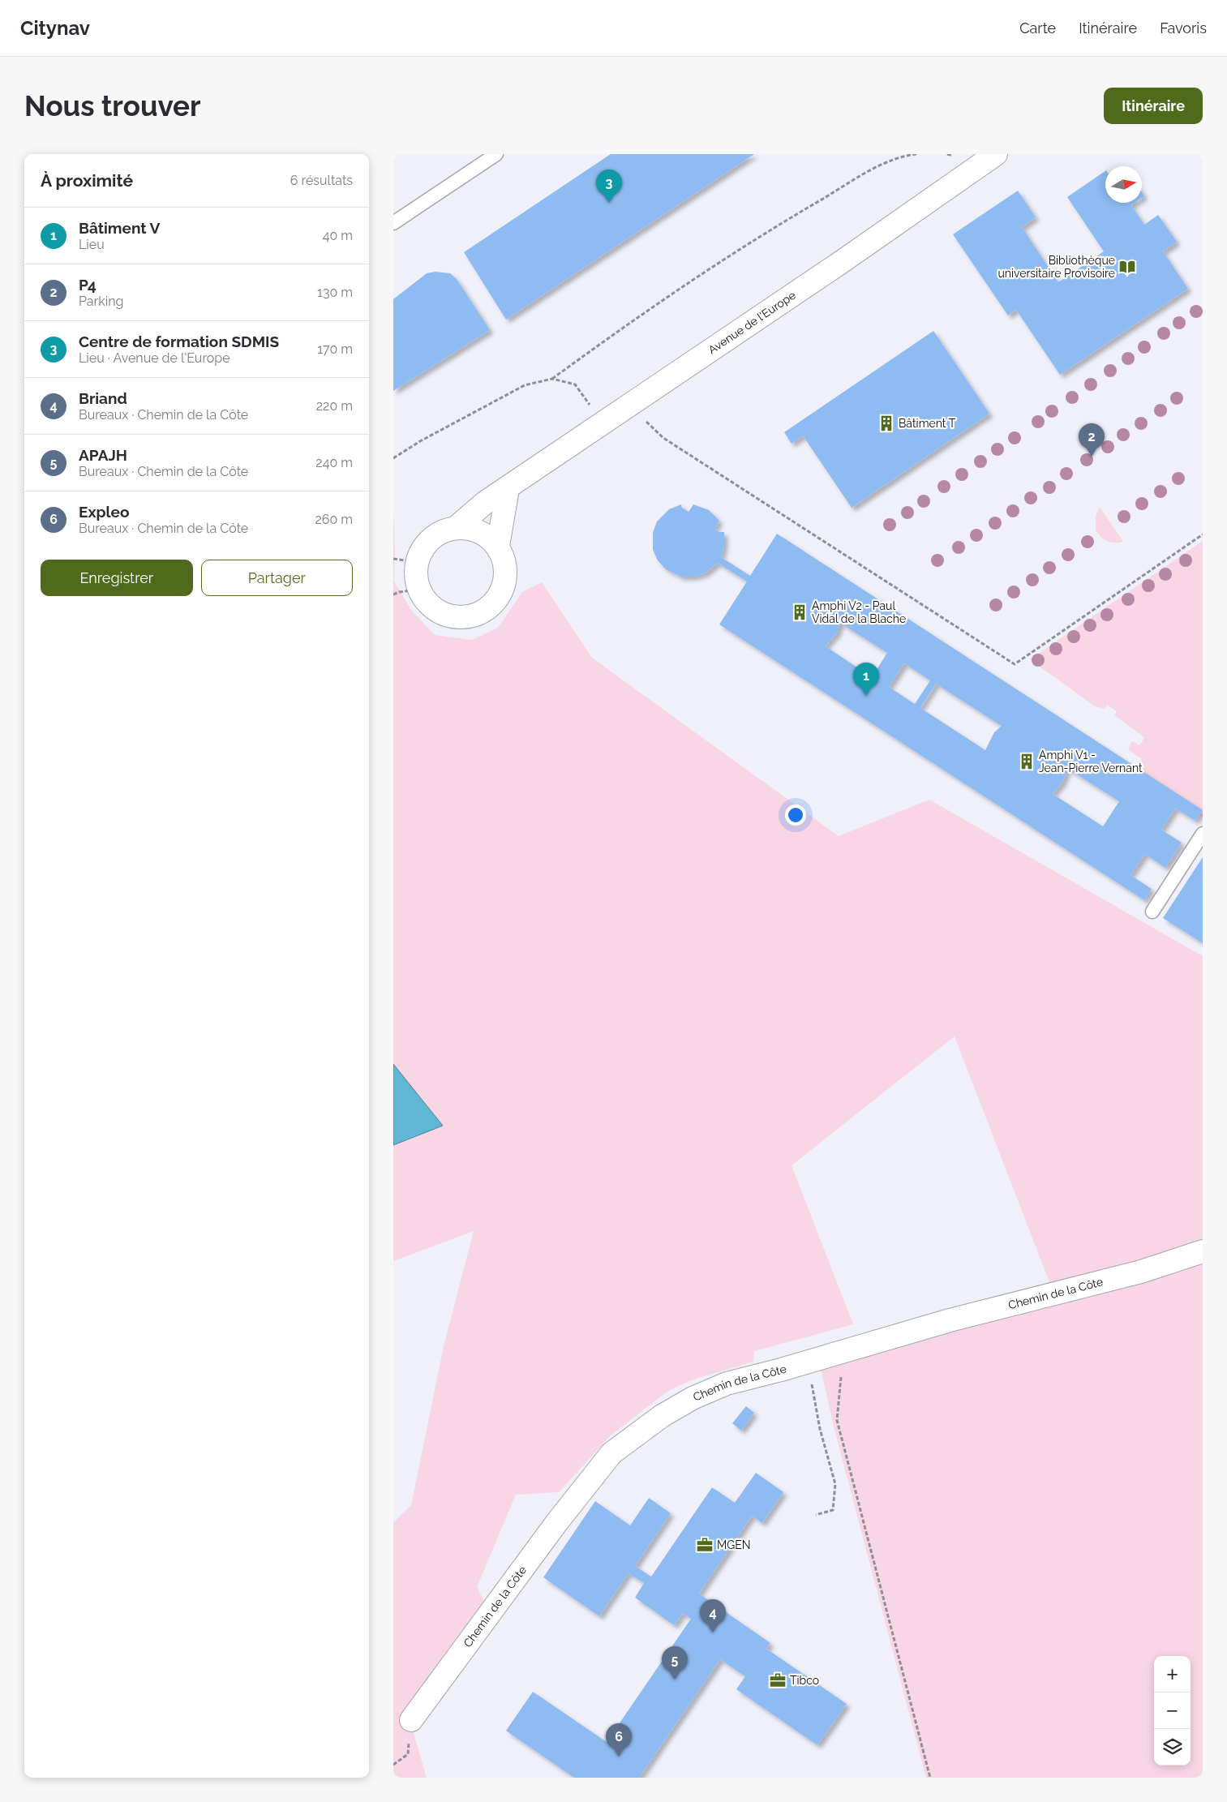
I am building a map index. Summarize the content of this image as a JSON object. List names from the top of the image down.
{
  "streets": {
    "street": ["Avenue de l'Europe", "Chemin de la Côte"]
  },
  "places": {
    "library": ["Bibliothèque universitaire Provisoire"],
    "building": ["Bâtiment T", "Amphi V2 - Paul Vidal de la Blache", "Amphi V1 - Jean-Pierre Vernant"],
    "office": ["MGEN", "Tibco"]
  },
  "north": "right",
  "page": {
    "header": "Citynav",
    "nav": ["Carte", "Itinéraire", "Favoris"],
    "buttons": [
      "Itinéraire",
      ["Enregistrer", "Partager"]
    ],
    "title": "Nous trouver",
    "heading": ["À proximité", "6 résultats"],
    "pins": [
      "3",
      "2",
      "1",
      "4",
      "5",
      "6"
    ],
    "list": [
      {
        "mark": "1",
        "name": "Bâtiment V",
        "note": "Lieu",
        "value": "40 m"
      },
      {
        "mark": "2",
        "name": "P4",
        "note": "Parking",
        "value": "130 m"
      },
      {
        "mark": "3",
        "name": "Centre de formation SDMIS",
        "note": "Lieu · Avenue de l'Europe",
        "value": "170 m"
      },
      {
        "mark": "4",
        "name": "Briand",
        "note": "Bureaux · Chemin de la Côte",
        "value": "220 m"
      },
      {
        "mark": "5",
        "name": "APAJH",
        "note": "Bureaux · Chemin de la Côte",
        "value": "240 m"
      },
      {
        "mark": "6",
        "name": "Expleo",
        "note": "Bureaux · Chemin de la Côte",
        "value": "260 m"
      }
    ],
    "map_buttons": ["+", "−"]
  }
}
